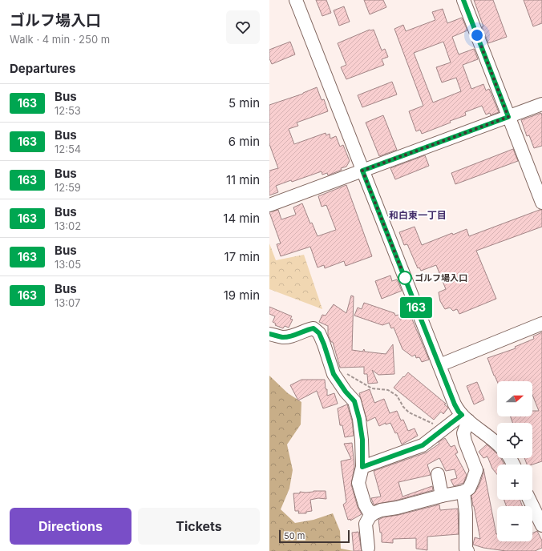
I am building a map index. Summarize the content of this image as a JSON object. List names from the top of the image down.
{
  "districts": ["和白東一丁目"],
  "places": ["ゴルフ場入口"],
  "lines": ["bus line 163"],
  "scale_bar": "50 m",
  "north": "right",
  "page": {
    "heading": [
      ["ゴルフ場入口", "Walk · 4 min · 250 m"],
      "Departures"
    ],
    "on_map": "163",
    "list": [
      {
        "mark": "163",
        "name": "Bus",
        "note": "12:53",
        "value": "5 min"
      },
      {
        "mark": "163",
        "name": "Bus",
        "note": "12:54",
        "value": "6 min"
      },
      {
        "mark": "163",
        "name": "Bus",
        "note": "12:59",
        "value": "11 min"
      },
      {
        "mark": "163",
        "name": "Bus",
        "note": "13:02",
        "value": "14 min"
      },
      {
        "mark": "163",
        "name": "Bus",
        "note": "13:05",
        "value": "17 min"
      },
      {
        "mark": "163",
        "name": "Bus",
        "note": "13:07",
        "value": "19 min"
      }
    ],
    "map_buttons": ["+", "−"],
    "buttons": ["Directions", "Tickets"],
    "scale": "50 m"
  }
}
